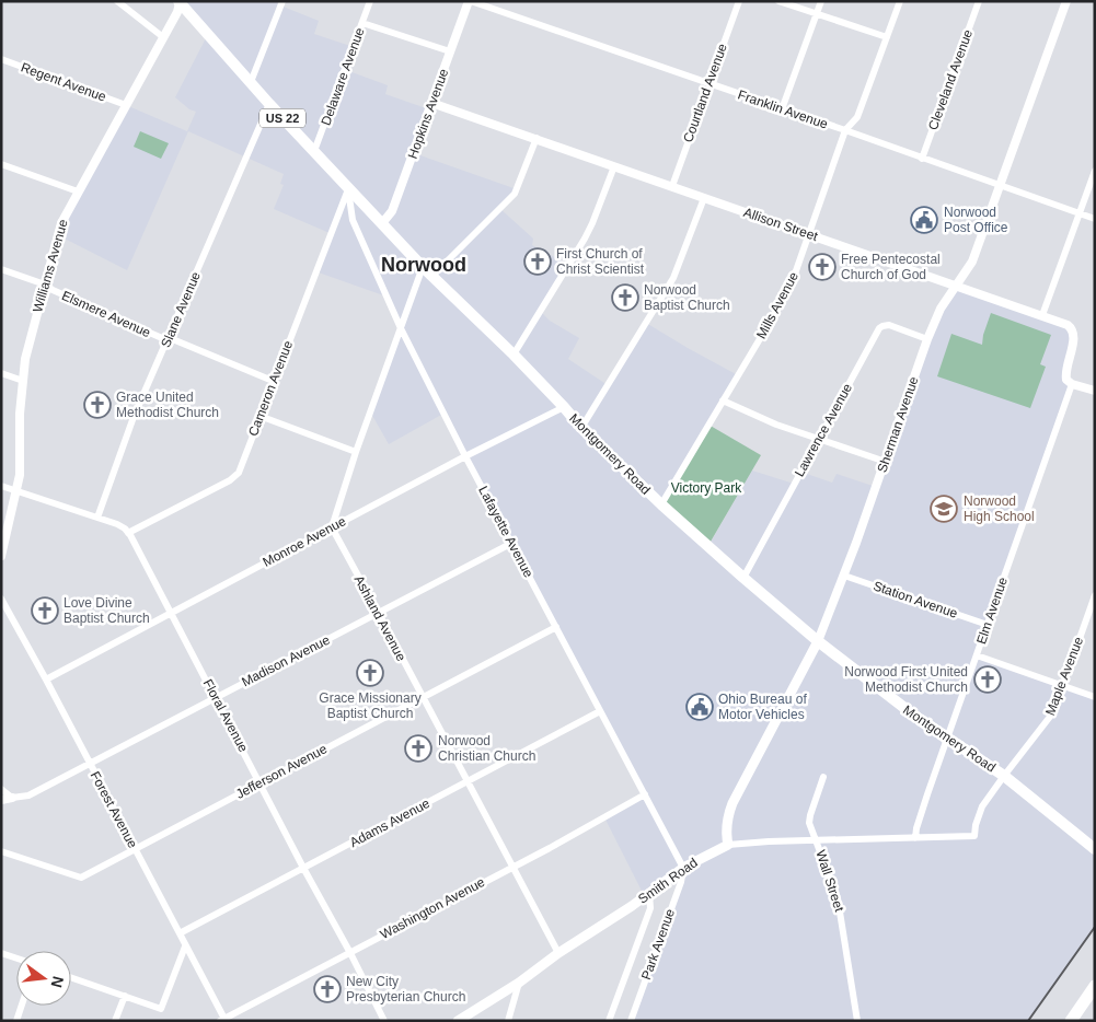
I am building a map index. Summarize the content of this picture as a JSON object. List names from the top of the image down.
{
  "streets": {
    "main road": [
      "US 22",
      "Sherman Avenue",
      "Montgomery Road",
      "Smith Road"
    ],
    "street": [
      "Delaware Avenue",
      "Cleveland Avenue",
      "Regent Avenue",
      "Courtland Avenue",
      "Franklin Avenue",
      "Hopkins Avenue",
      "Allison Street",
      "Williams Avenue",
      "Mills Avenue",
      "Slane Avenue",
      "Elsmere Avenue",
      "Cameron Avenue",
      "Lawrence Avenue",
      "Lafayette Avenue",
      "Monroe Avenue",
      "Station Avenue",
      "Elm Avenue",
      "Ashland Avenue",
      "Madison Avenue",
      "Maple Avenue",
      "Floral Avenue",
      "Jefferson Avenue",
      "Forest Avenue",
      "Adams Avenue",
      "Wall Street",
      "Washington Avenue",
      "Park Avenue"
    ]
  },
  "crossings": [
    ["Delaware Avenue", "Montgomery Road"],
    ["Cleveland Avenue", "Franklin Avenue"],
    ["Regent Avenue", "Williams Avenue"],
    ["Courtland Avenue", "Franklin Avenue"],
    ["Courtland Avenue", "Allison Street"],
    ["Franklin Avenue", "Hopkins Avenue"],
    ["Franklin Avenue", "Mills Avenue"],
    ["Franklin Avenue", "Sherman Avenue"],
    ["Hopkins Avenue", "Allison Street"],
    ["Hopkins Avenue", "Montgomery Road"],
    ["Allison Street", "Mills Avenue"],
    ["Allison Street", "Sherman Avenue"],
    ["Allison Street", "Elm Avenue"],
    ["Williams Avenue", "Elsmere Avenue"],
    ["Williams Avenue", "Montgomery Road"],
    ["Mills Avenue", "Montgomery Road"],
    ["Slane Avenue", "Elsmere Avenue"],
    ["Slane Avenue", "Montgomery Road"],
    ["Elsmere Avenue", "Cameron Avenue"],
    ["Cameron Avenue", "Montgomery Road"],
    ["Cameron Avenue", "Lafayette Avenue"],
    ["Cameron Avenue", "Floral Avenue"],
    ["Sherman Avenue", "Lawrence Avenue"],
    ["Sherman Avenue", "Montgomery Road"],
    ["Sherman Avenue", "Station Avenue"],
    ["Sherman Avenue", "Smith Road"],
    ["Lawrence Avenue", "Montgomery Road"],
    ["Montgomery Road", "Lafayette Avenue"],
    ["Montgomery Road", "Monroe Avenue"],
    ["Montgomery Road", "Elm Avenue"],
    ["Montgomery Road", "Maple Avenue"],
    ["Lafayette Avenue", "Monroe Avenue"],
    ["Lafayette Avenue", "Madison Avenue"],
    ["Lafayette Avenue", "Jefferson Avenue"],
    ["Lafayette Avenue", "Adams Avenue"],
    ["Lafayette Avenue", "Smith Road"],
    ["Lafayette Avenue", "Washington Avenue"],
    ["Lafayette Avenue", "Park Avenue"],
    ["Monroe Avenue", "Ashland Avenue"],
    ["Monroe Avenue", "Floral Avenue"],
    ["Monroe Avenue", "Forest Avenue"],
    ["Station Avenue", "Elm Avenue"],
    ["Elm Avenue", "Smith Road"],
    ["Ashland Avenue", "Madison Avenue"],
    ["Ashland Avenue", "Jefferson Avenue"],
    ["Ashland Avenue", "Adams Avenue"],
    ["Ashland Avenue", "Smith Road"],
    ["Ashland Avenue", "Washington Avenue"],
    ["Madison Avenue", "Floral Avenue"],
    ["Madison Avenue", "Forest Avenue"],
    ["Maple Avenue", "Smith Road"],
    ["Floral Avenue", "Jefferson Avenue"],
    ["Floral Avenue", "Adams Avenue"],
    ["Floral Avenue", "Washington Avenue"],
    ["Jefferson Avenue", "Forest Avenue"],
    ["Forest Avenue", "Adams Avenue"],
    ["Forest Avenue", "Washington Avenue"],
    ["Smith Road", "Wall Street"],
    ["Smith Road", "Park Avenue"]
  ],
  "districts": ["Norwood"],
  "parks": ["Victory Park"],
  "places": {
    "public building": ["Norwood Post Office", "Ohio Bureau of Motor Vehicles"],
    "church": [
      "First Church of Christ Scientist",
      "Free Pentecostal Church of God",
      "Norwood Baptist Church",
      "Grace United Methodist Church",
      "Love Divine Baptist Church",
      "Grace Missionary Baptist Church",
      "Norwood First United Methodist Church",
      "Norwood Christian Church",
      "New City Presbyterian Church"
    ],
    "school or university": ["Norwood High School"]
  },
  "north": "right"
}
